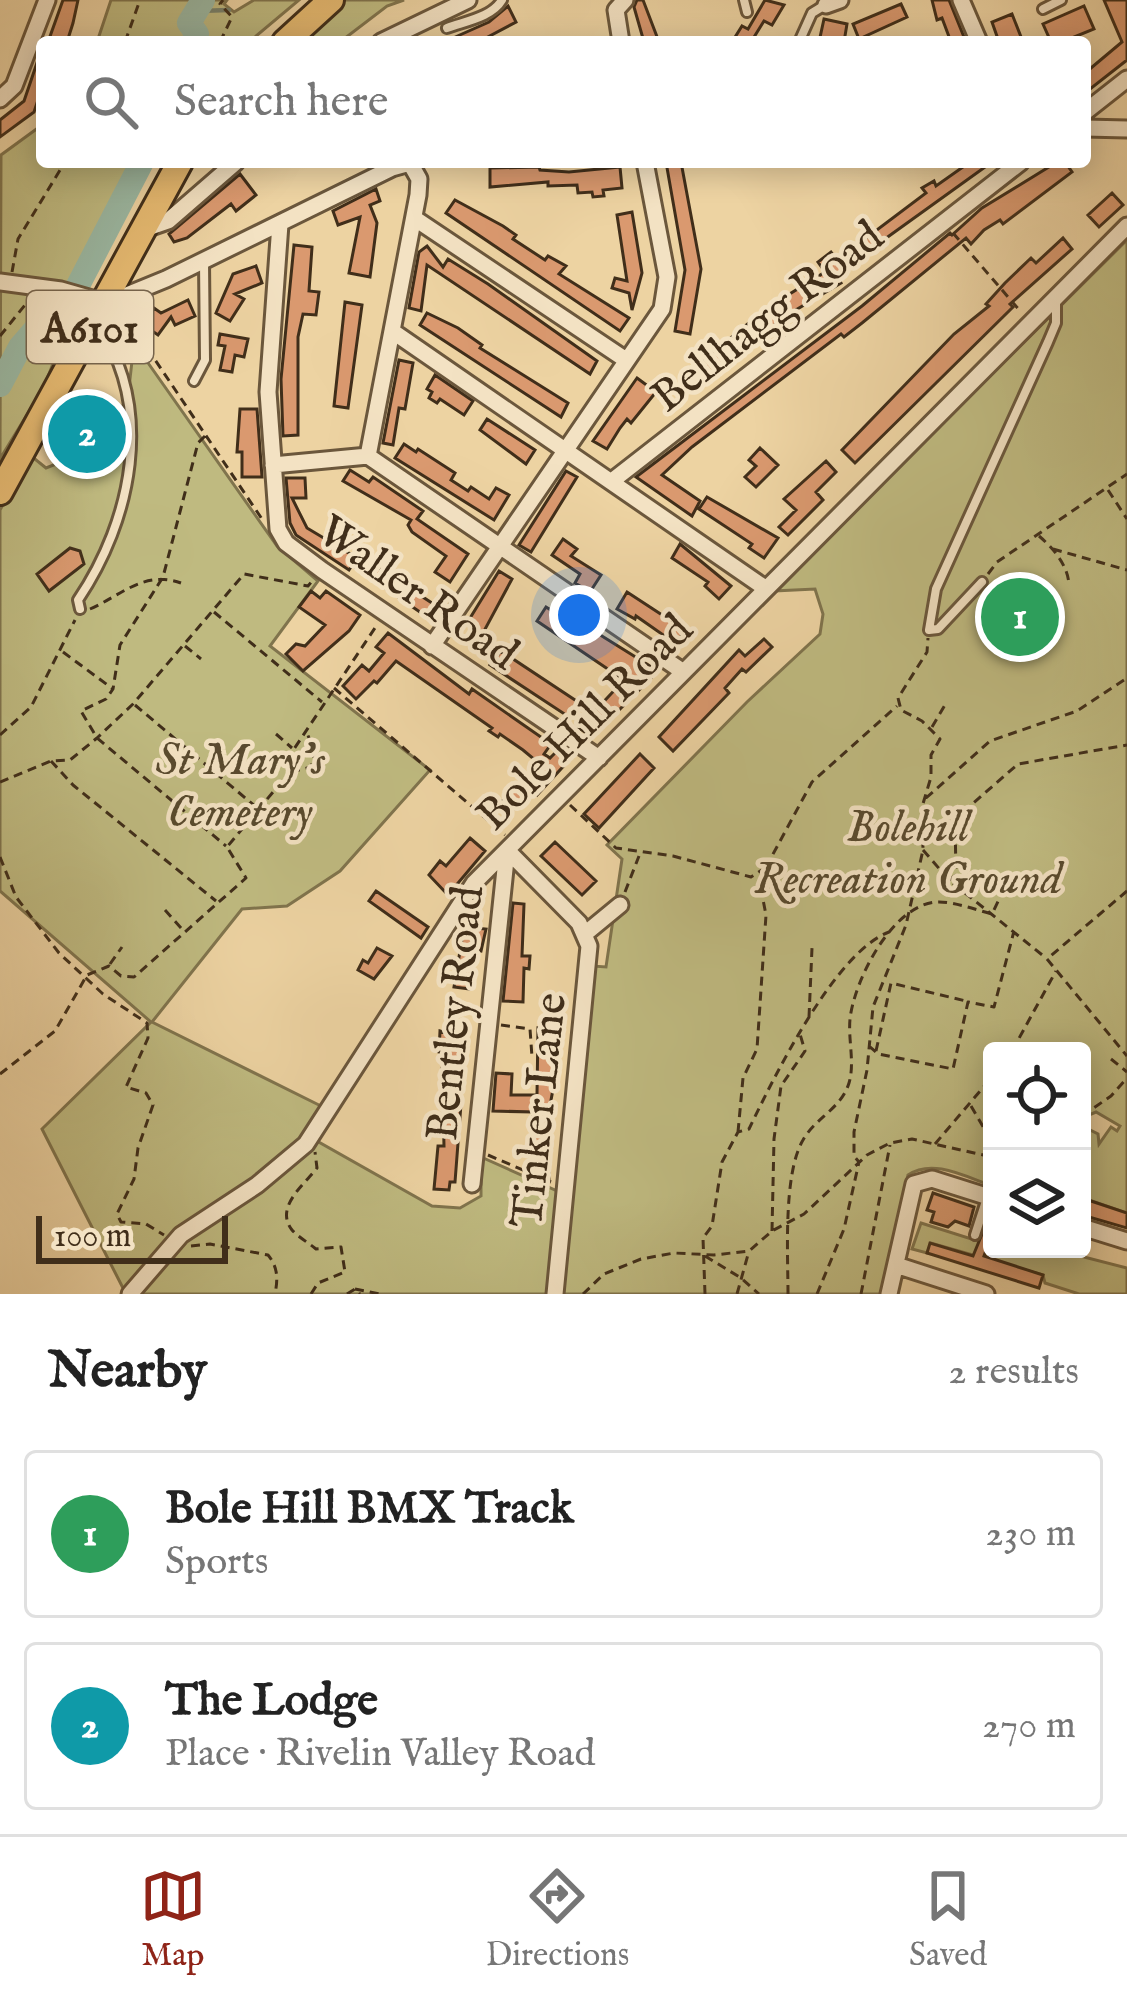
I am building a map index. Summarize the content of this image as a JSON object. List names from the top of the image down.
{
  "streets": {
    "main road": ["A6101"],
    "street": [
      "Bellhagg Road",
      "Waller Road",
      "Bole Hill Road",
      "Bentley Road",
      "Tinker Lane"
    ]
  },
  "crossings": [
    ["Waller Road", "Bole Hill Road"],
    ["Bole Hill Road", "Bentley Road"],
    ["Bole Hill Road", "Tinker Lane"],
    ["Bentley Road", "Tinker Lane"]
  ],
  "parks": ["St Mary's Cemetery", "Bolehill Recreation Ground"],
  "scale_bar": "100 m",
  "page": {
    "search": "Search here",
    "pins": ["2", "1"],
    "scale": "100 m",
    "heading": ["Nearby", "2 results"],
    "list": [
      {
        "mark": "1",
        "name": "Bole Hill BMX Track",
        "note": "Sports",
        "value": "230 m"
      },
      {
        "mark": "2",
        "name": "The Lodge",
        "note": "Place · Rivelin Valley Road",
        "value": "270 m"
      }
    ],
    "nav": ["Map", "Directions", "Saved"]
  }
}
